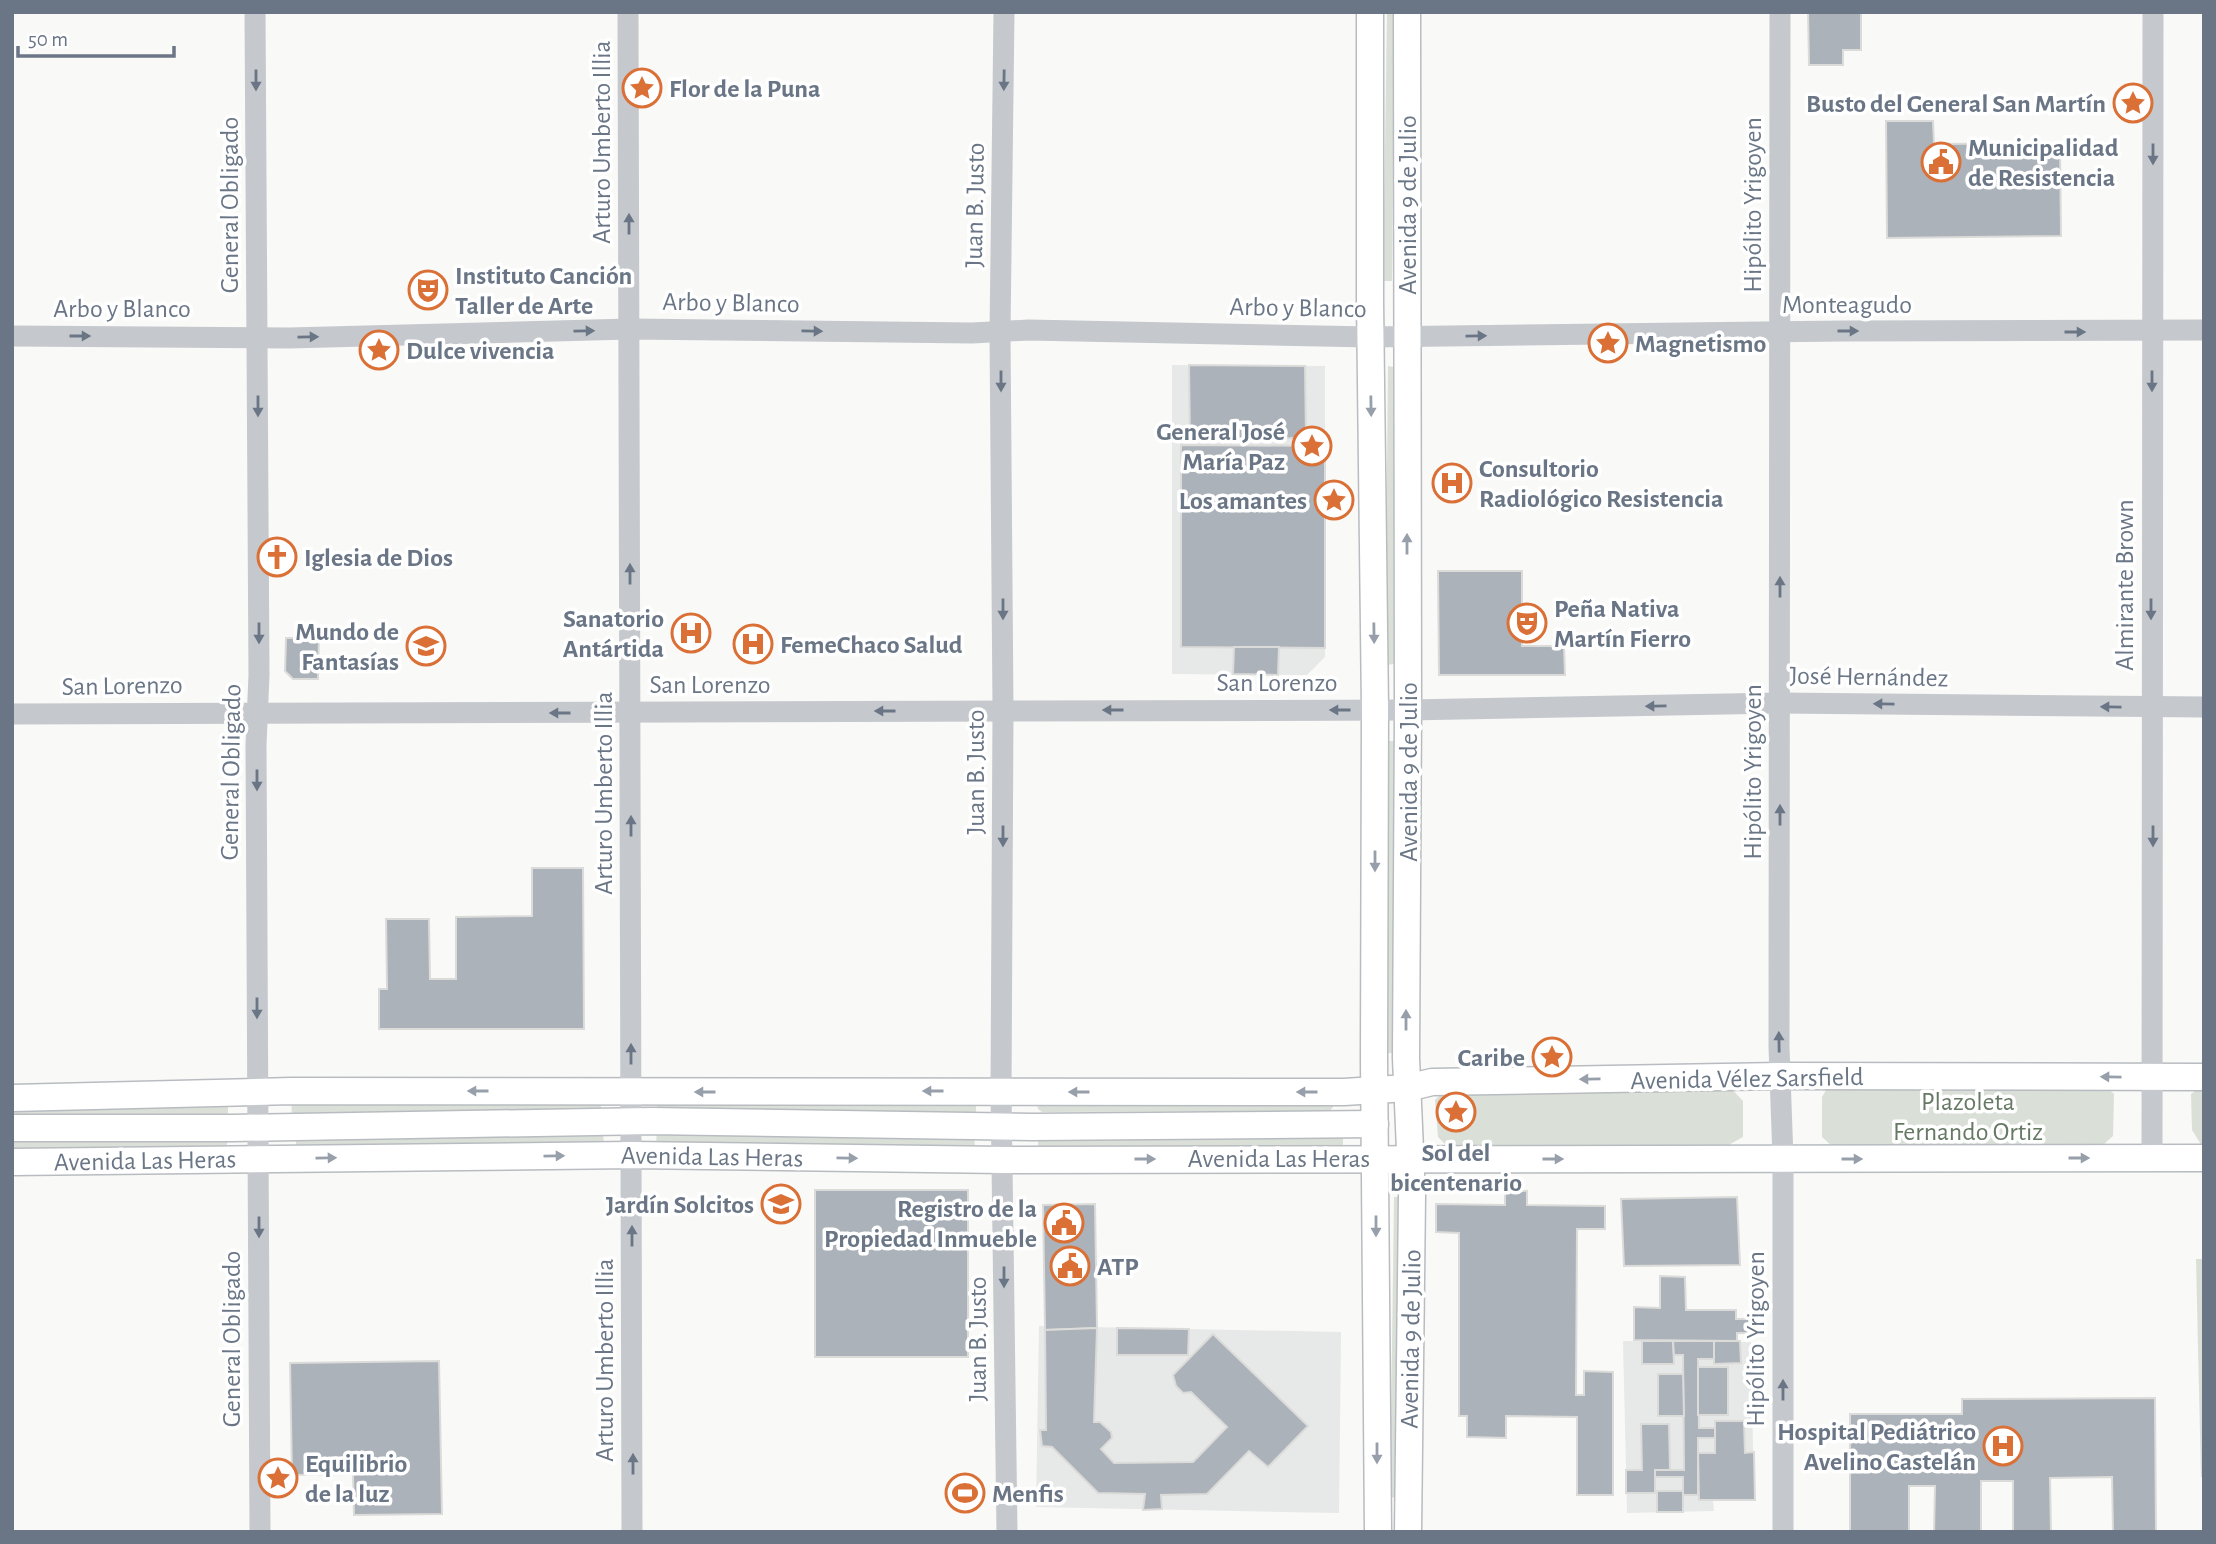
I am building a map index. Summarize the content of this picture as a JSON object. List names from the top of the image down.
{
  "streets": {
    "main road": ["Avenida 9 de Julio", "Avenida Vélez Sarsfield", "Avenida Las Heras"],
    "street": [
      "Arturo Umberto Illia",
      "General Obligado",
      "Juan B. Justo",
      "Hipólito Yrigoyen",
      "Arbo y Blanco",
      "Monteagudo",
      "Almirante Brown",
      "José Hernández",
      "San Lorenzo"
    ]
  },
  "crossings": [
    ["Arturo Umberto Illia", "Arbo y Blanco"],
    ["Arturo Umberto Illia", "San Lorenzo"],
    ["Arturo Umberto Illia", "Avenida Las Heras"],
    ["General Obligado", "Arbo y Blanco"],
    ["General Obligado", "San Lorenzo"],
    ["General Obligado", "Avenida Las Heras"],
    ["Juan B. Justo", "Arbo y Blanco"],
    ["Juan B. Justo", "San Lorenzo"],
    ["Juan B. Justo", "Avenida Las Heras"],
    ["Avenida 9 de Julio", "Arbo y Blanco"],
    ["Avenida 9 de Julio", "Monteagudo"],
    ["Avenida 9 de Julio", "José Hernández"],
    ["Avenida 9 de Julio", "San Lorenzo"],
    ["Avenida 9 de Julio", "Avenida Vélez Sarsfield"],
    ["Avenida 9 de Julio", "Avenida Las Heras"],
    ["Hipólito Yrigoyen", "Monteagudo"],
    ["Hipólito Yrigoyen", "José Hernández"],
    ["Hipólito Yrigoyen", "Avenida Vélez Sarsfield"],
    ["Arbo y Blanco", "Monteagudo"],
    ["Monteagudo", "Almirante Brown"],
    ["Almirante Brown", "José Hernández"],
    ["Almirante Brown", "Avenida Vélez Sarsfield"],
    ["José Hernández", "San Lorenzo"]
  ],
  "one_way": [
    "Arturo Umberto Illia",
    "General Obligado",
    "Juan B. Justo",
    "Hipólito Yrigoyen",
    "Arbo y Blanco",
    "Monteagudo",
    "Almirante Brown",
    "José Hernández",
    "San Lorenzo"
  ],
  "parks": ["Plazoleta Fernando Ortiz"],
  "places": {
    "place": [
      "Flor de la Puna",
      "Busto del General San Martín",
      "Magnetismo",
      "Dulce vivencia",
      "General José María Paz",
      "Los amantes",
      "Caribe",
      "Sol del bicentenario",
      "Equilibrio de la luz"
    ],
    "public building": ["Municipalidad de Resistencia", "Registro de la Propiedad Inmueble", "ATP"],
    "theatre": ["Instituto Canción Taller de Arte", "Peña Nativa Martín Fierro"],
    "hospital": [
      "Consultorio Radiológico Resistencia",
      "Sanatorio Antártida",
      "FemeChaco Salud",
      "Hospital Pediátrico Avelino Castelán"
    ],
    "church": ["Iglesia de Dios"],
    "school or university": ["Mundo de Fantasías", "Jardín Solcitos"],
    "sports": ["Menfis"]
  },
  "scale_bar": "50 m"
}
